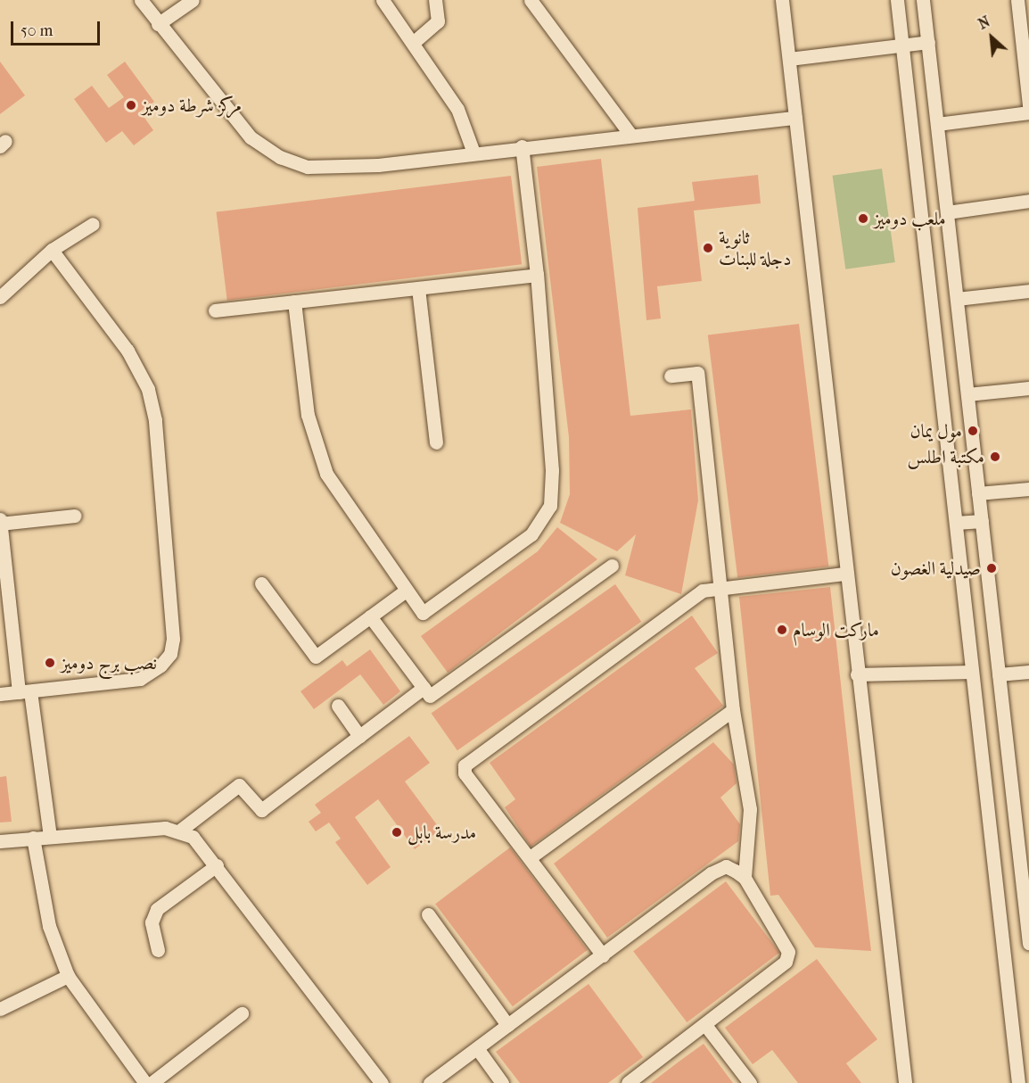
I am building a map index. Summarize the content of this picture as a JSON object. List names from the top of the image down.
{
  "places": [
    "مركز شرطة دوميز",
    "ملعب دوميز",
    "ثانوية دجلة للبنات",
    "مول يمان",
    "مكتبة اطلس",
    "صيدلية الغصون",
    "ماركت الوسام",
    "نصب برج دوميز",
    "مدرسة بابل"
  ],
  "scale_bar": "50 m",
  "north": "top left"
}
